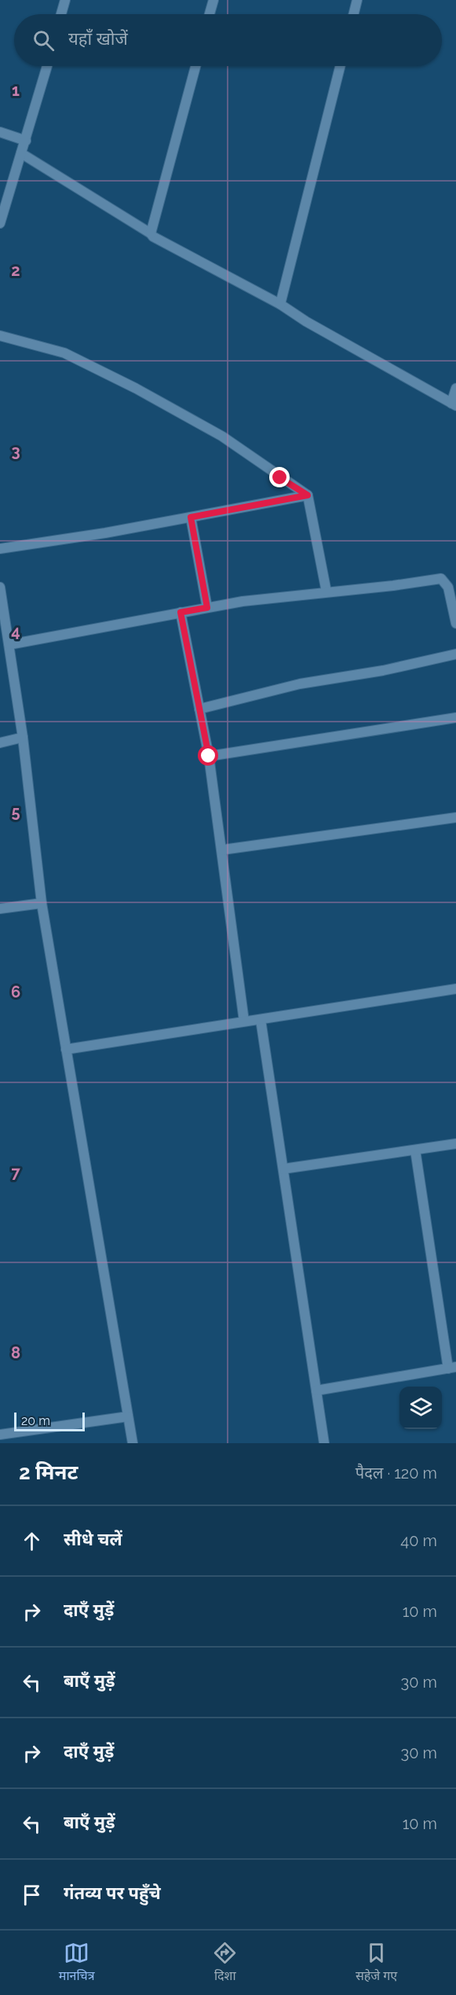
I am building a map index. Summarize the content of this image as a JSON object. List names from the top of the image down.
{
  "scale_bar": "20 m",
  "page": {
    "search": "यहाँ खोजें",
    "scale": "20 m",
    "heading": ["2 मिनट", "पैदल · 120 m"],
    "list": [
      ["सीधे चलें", "40 m"],
      ["दाएँ मुड़ें", "10 m"],
      ["बाएँ मुड़ें", "30 m"],
      ["दाएँ मुड़ें", "30 m"],
      ["बाएँ मुड़ें", "10 m"],
      "गंतव्य पर पहुँचे"
    ],
    "nav": ["मानचित्र", "दिशा", "सहेजे गए"]
  },
  "grid": {
    "rows": [
      "1",
      "2",
      "3",
      "4",
      "5",
      "6",
      "7",
      "8"
    ]
  }
}
